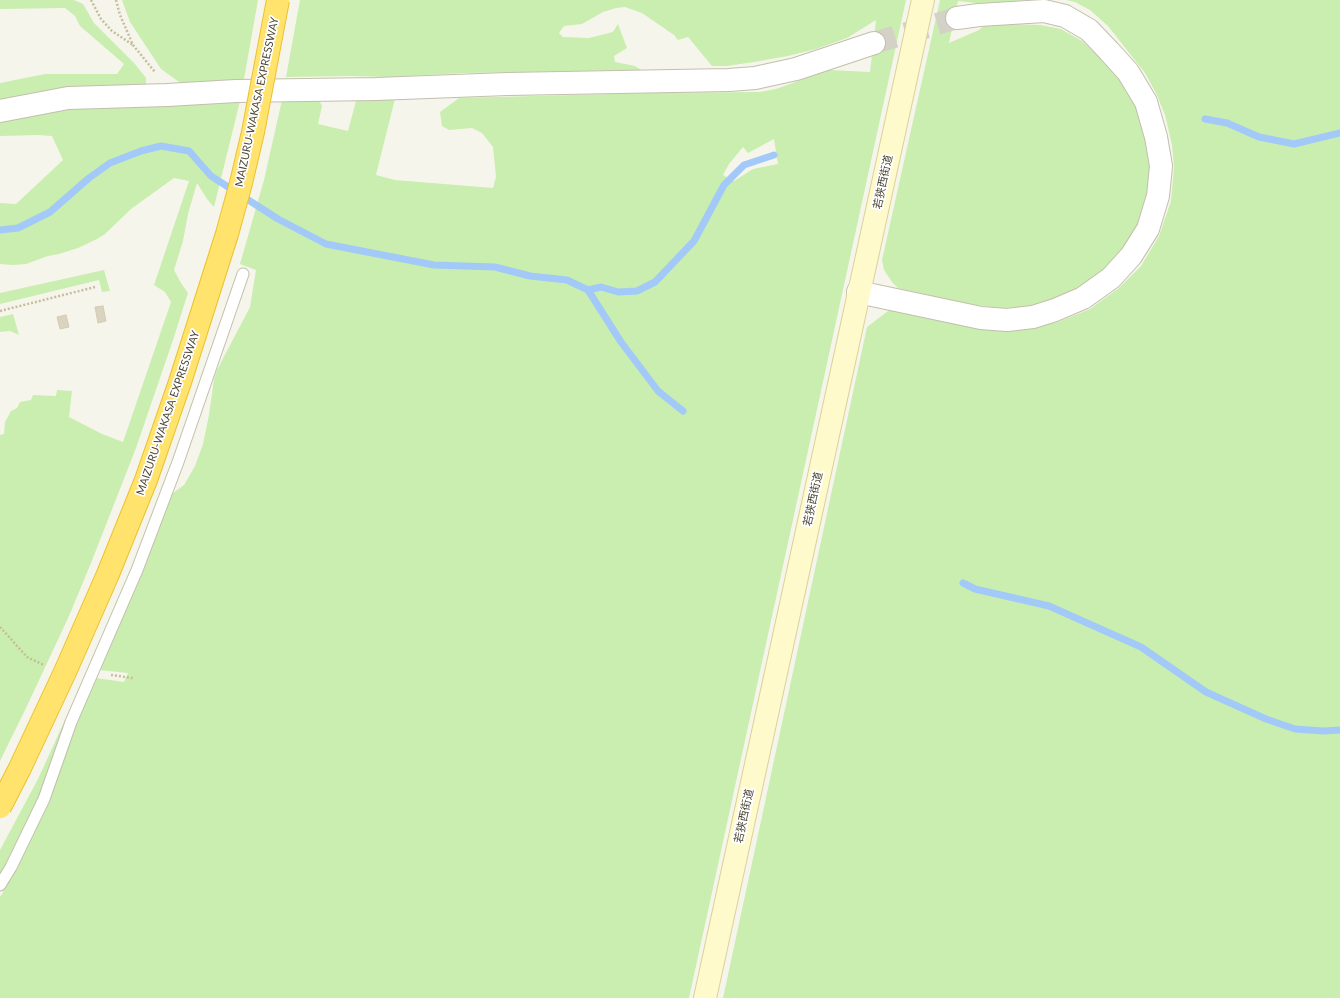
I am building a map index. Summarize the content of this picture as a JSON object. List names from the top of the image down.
{
  "streets": {
    "highway": ["MAIZURU-WAKASA EXPRESSWAY"],
    "street": ["若狭西街道"]
  }
}
